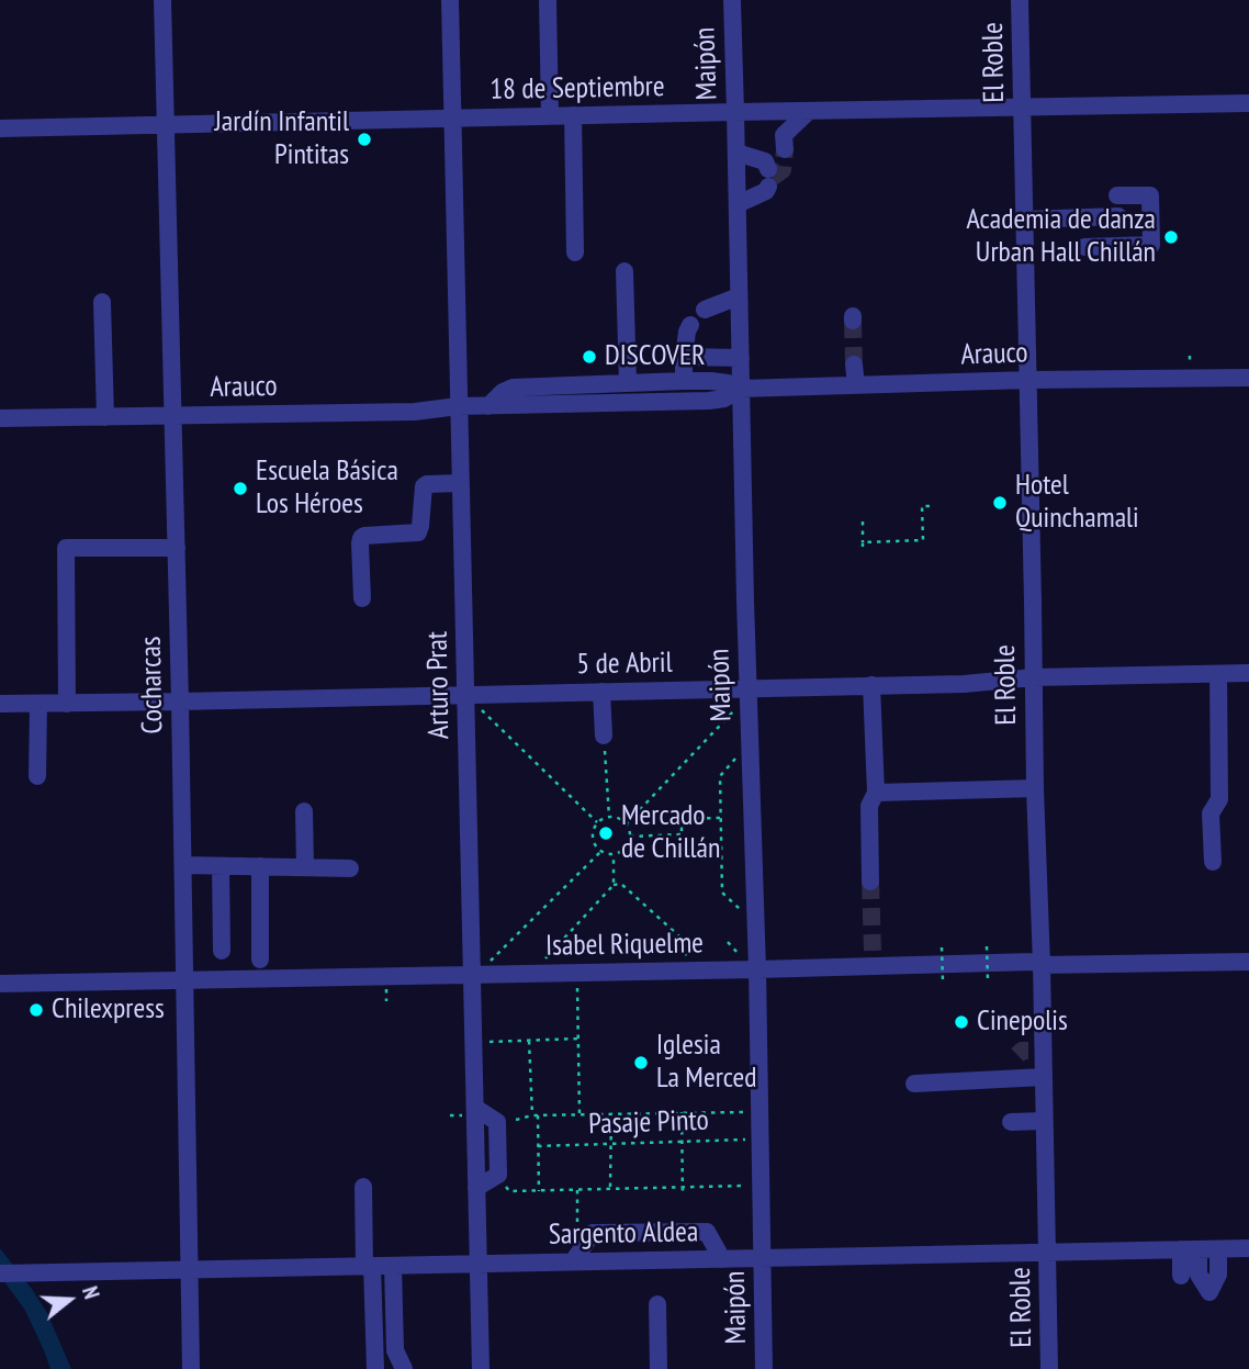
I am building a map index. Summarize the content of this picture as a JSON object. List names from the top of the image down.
{
  "streets": {
    "street": [
      "El Roble",
      "Maipón",
      "18 de Septiembre",
      "Arauco",
      "5 de Abril",
      "Cocharcas",
      "Arturo Prat",
      "Isabel Riquelme",
      "Sargento Aldea"
    ],
    "path": ["Pasaje Pinto"]
  },
  "crossings": [
    ["El Roble", "18 de Septiembre"],
    ["El Roble", "Arauco"],
    ["El Roble", "5 de Abril"],
    ["El Roble", "Isabel Riquelme"],
    ["El Roble", "Sargento Aldea"],
    ["Maipón", "18 de Septiembre"],
    ["Maipón", "Arauco"],
    ["Maipón", "5 de Abril"],
    ["Maipón", "Isabel Riquelme"],
    ["Maipón", "Pasaje Pinto"],
    ["Maipón", "Sargento Aldea"],
    ["18 de Septiembre", "Cocharcas"],
    ["18 de Septiembre", "Arturo Prat"],
    ["Arauco", "Cocharcas"],
    ["Arauco", "Arturo Prat"],
    ["5 de Abril", "Cocharcas"],
    ["5 de Abril", "Arturo Prat"],
    ["Cocharcas", "Isabel Riquelme"],
    ["Cocharcas", "Sargento Aldea"],
    ["Arturo Prat", "Isabel Riquelme"],
    ["Arturo Prat", "Sargento Aldea"]
  ],
  "places": [
    "Jardín Infantil Pintitas",
    "Academia de danza Urban Hall Chillán",
    "DISCOVER",
    "Escuela Básica Los Héroes",
    "Hotel Quinchamali",
    "Mercado de Chillán",
    "Chilexpress",
    "Cinepolis",
    "Iglesia La Merced"
  ],
  "north": "right"
}
